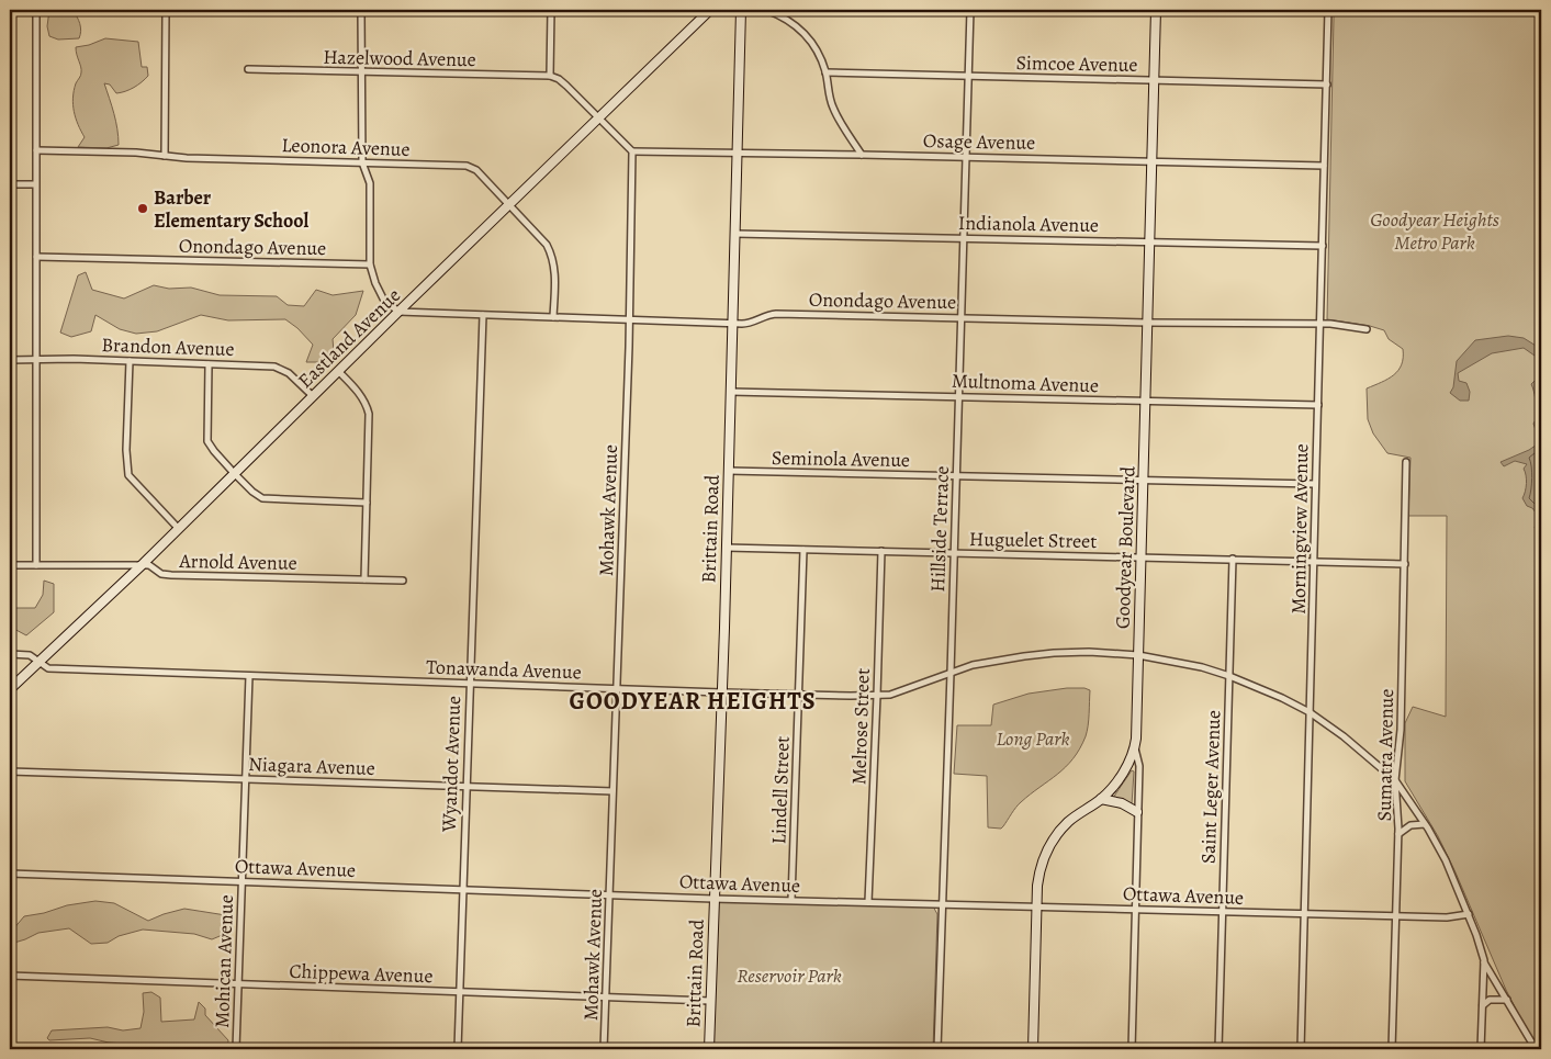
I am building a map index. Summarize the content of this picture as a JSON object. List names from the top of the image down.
{
  "streets": {
    "street": [
      "Hazelwood Avenue",
      "Simcoe Avenue",
      "Osage Avenue",
      "Leonora Avenue",
      "Indianola Avenue",
      "Onondago Avenue",
      "Eastland Avenue",
      "Brandon Avenue",
      "Multnoma Avenue",
      "Seminola Avenue",
      "Mohawk Avenue",
      "Brittain Road",
      "Hillside Terrace",
      "Morningview Avenue",
      "Huguelet Street",
      "Goodyear Boulevard",
      "Arnold Avenue",
      "Tonawanda Avenue",
      "Melrose Street",
      "Sumatra Avenue",
      "Wyandot Avenue",
      "Niagara Avenue",
      "Saint Leger Avenue",
      "Lindell Street",
      "Ottawa Avenue",
      "Mohican Avenue",
      "Chippewa Avenue"
    ]
  },
  "crossings": [
    ["Simcoe Avenue", "Hillside Terrace"],
    ["Simcoe Avenue", "Morningview Avenue"],
    ["Simcoe Avenue", "Goodyear Boulevard"],
    ["Osage Avenue", "Mohawk Avenue"],
    ["Osage Avenue", "Brittain Road"],
    ["Osage Avenue", "Hillside Terrace"],
    ["Osage Avenue", "Morningview Avenue"],
    ["Osage Avenue", "Goodyear Boulevard"],
    ["Leonora Avenue", "Onondago Avenue"],
    ["Leonora Avenue", "Eastland Avenue"],
    ["Indianola Avenue", "Brittain Road"],
    ["Indianola Avenue", "Hillside Terrace"],
    ["Indianola Avenue", "Morningview Avenue"],
    ["Indianola Avenue", "Goodyear Boulevard"],
    ["Onondago Avenue", "Eastland Avenue"],
    ["Onondago Avenue", "Mohawk Avenue"],
    ["Onondago Avenue", "Brittain Road"],
    ["Onondago Avenue", "Hillside Terrace"],
    ["Onondago Avenue", "Morningview Avenue"],
    ["Onondago Avenue", "Goodyear Boulevard"],
    ["Onondago Avenue", "Wyandot Avenue"],
    ["Eastland Avenue", "Brandon Avenue"],
    ["Eastland Avenue", "Arnold Avenue"],
    ["Eastland Avenue", "Tonawanda Avenue"],
    ["Multnoma Avenue", "Brittain Road"],
    ["Multnoma Avenue", "Hillside Terrace"],
    ["Multnoma Avenue", "Morningview Avenue"],
    ["Multnoma Avenue", "Goodyear Boulevard"],
    ["Seminola Avenue", "Brittain Road"],
    ["Seminola Avenue", "Hillside Terrace"],
    ["Seminola Avenue", "Morningview Avenue"],
    ["Seminola Avenue", "Goodyear Boulevard"],
    ["Mohawk Avenue", "Tonawanda Avenue"],
    ["Mohawk Avenue", "Niagara Avenue"],
    ["Mohawk Avenue", "Ottawa Avenue"],
    ["Mohawk Avenue", "Chippewa Avenue"],
    ["Brittain Road", "Huguelet Street"],
    ["Brittain Road", "Tonawanda Avenue"],
    ["Brittain Road", "Ottawa Avenue"],
    ["Brittain Road", "Chippewa Avenue"],
    ["Hillside Terrace", "Huguelet Street"],
    ["Hillside Terrace", "Tonawanda Avenue"],
    ["Hillside Terrace", "Ottawa Avenue"],
    ["Morningview Avenue", "Huguelet Street"],
    ["Morningview Avenue", "Tonawanda Avenue"],
    ["Morningview Avenue", "Ottawa Avenue"],
    ["Huguelet Street", "Goodyear Boulevard"],
    ["Huguelet Street", "Melrose Street"],
    ["Huguelet Street", "Sumatra Avenue"],
    ["Huguelet Street", "Saint Leger Avenue"],
    ["Huguelet Street", "Lindell Street"],
    ["Goodyear Boulevard", "Tonawanda Avenue"],
    ["Goodyear Boulevard", "Ottawa Avenue"],
    ["Tonawanda Avenue", "Melrose Street"],
    ["Tonawanda Avenue", "Sumatra Avenue"],
    ["Tonawanda Avenue", "Wyandot Avenue"],
    ["Tonawanda Avenue", "Saint Leger Avenue"],
    ["Tonawanda Avenue", "Lindell Street"],
    ["Tonawanda Avenue", "Ottawa Avenue"],
    ["Tonawanda Avenue", "Mohican Avenue"],
    ["Melrose Street", "Ottawa Avenue"],
    ["Sumatra Avenue", "Ottawa Avenue"],
    ["Wyandot Avenue", "Niagara Avenue"],
    ["Wyandot Avenue", "Ottawa Avenue"],
    ["Wyandot Avenue", "Chippewa Avenue"],
    ["Niagara Avenue", "Mohican Avenue"],
    ["Saint Leger Avenue", "Ottawa Avenue"],
    ["Lindell Street", "Ottawa Avenue"],
    ["Ottawa Avenue", "Mohican Avenue"],
    ["Mohican Avenue", "Chippewa Avenue"]
  ],
  "districts": ["GOODYEAR HEIGHTS"],
  "parks": ["Goodyear Heights Metro Park", "Long Park", "Reservoir Park"],
  "places": ["Barber Elementary School"]
}
